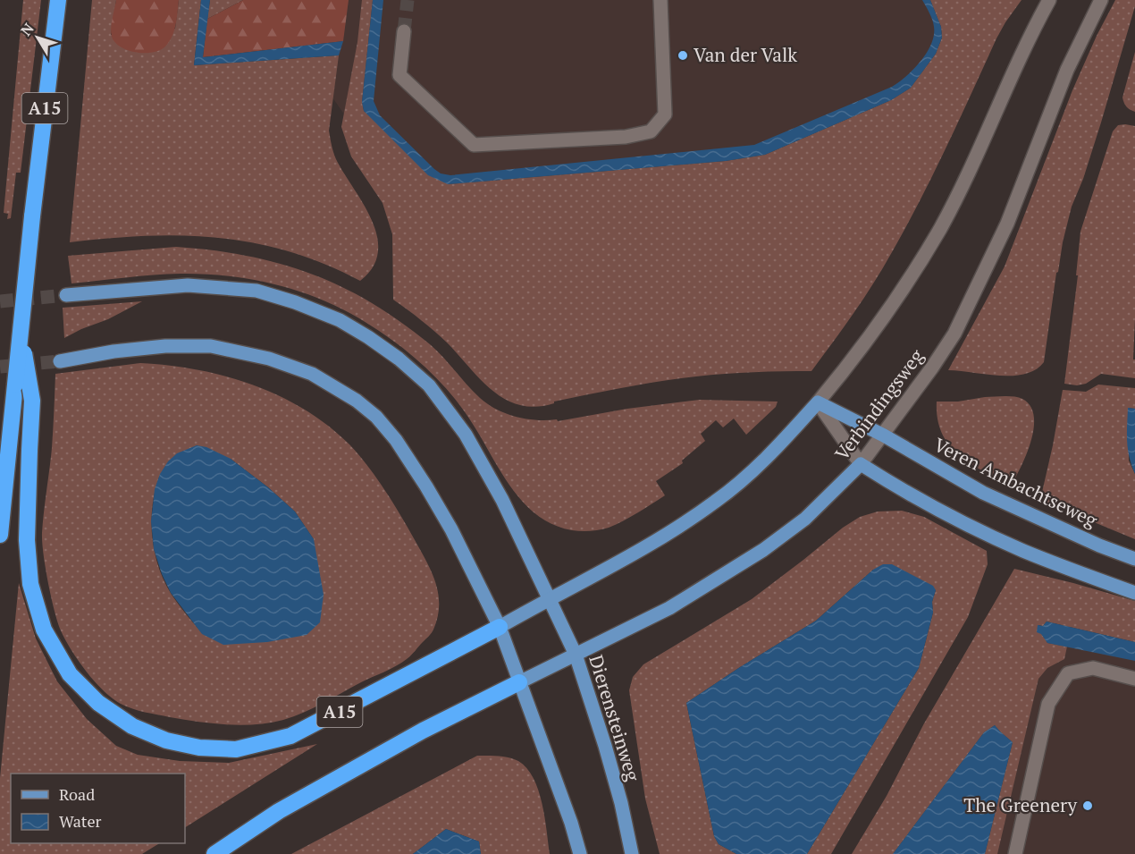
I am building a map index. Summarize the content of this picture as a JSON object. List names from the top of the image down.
{
  "streets": {
    "highway": ["A15"],
    "main road": ["Verbindingsweg", "Veren Ambachtseweg", "Dierensteinweg"]
  },
  "crossings": [
    ["Verbindingsweg", "Veren Ambachtseweg"],
    ["Verbindingsweg", "Dierensteinweg"]
  ],
  "places": ["Van der Valk", "The Greenery"],
  "legend": ["Road", "Water"],
  "north": "top left"
}
